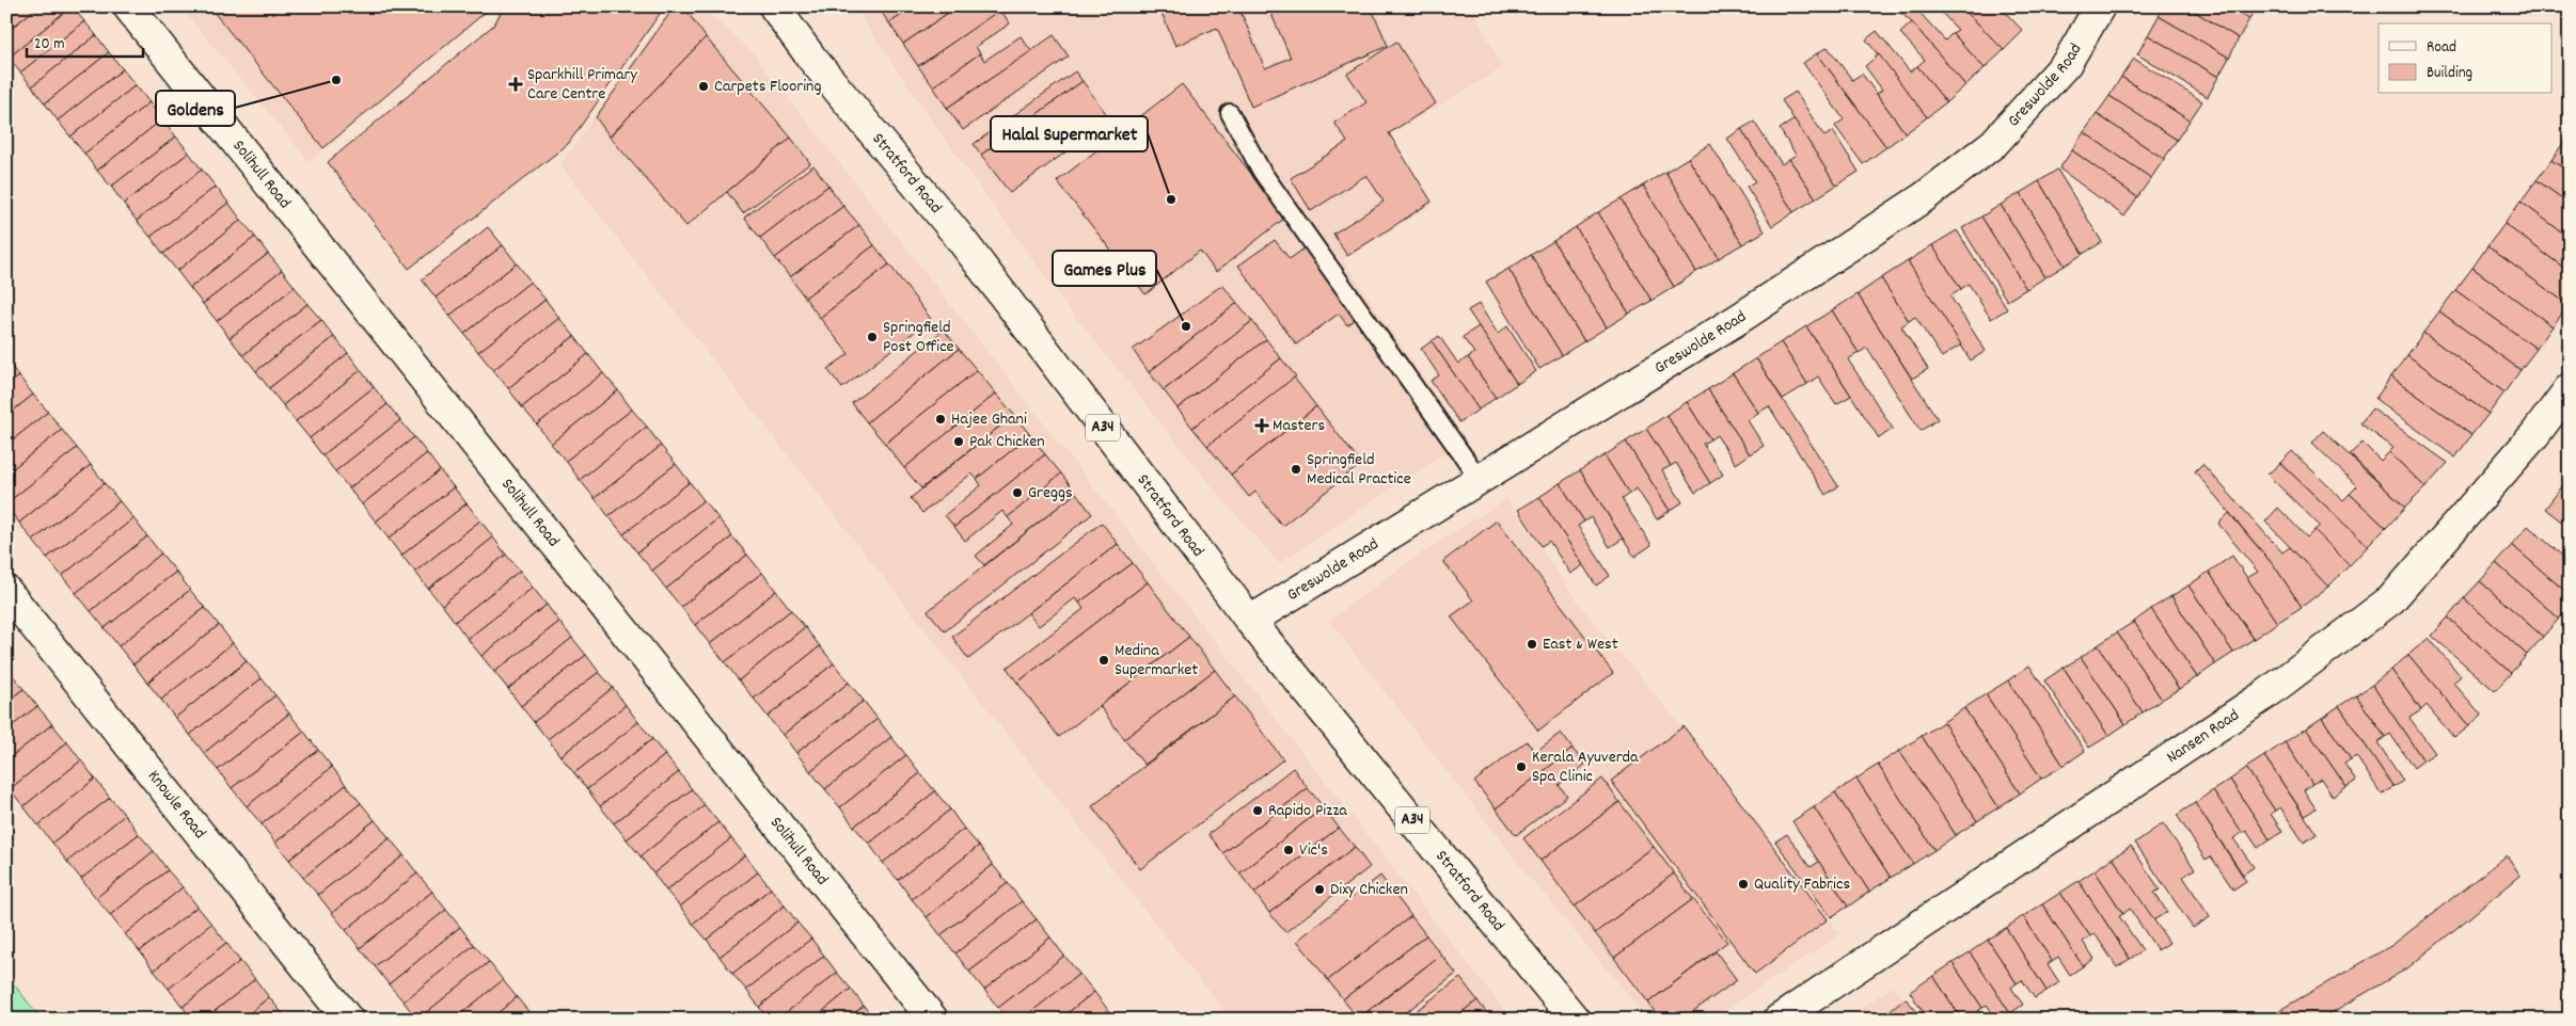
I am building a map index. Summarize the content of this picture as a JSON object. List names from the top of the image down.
{
  "streets": {
    "main road": [
      "Greswolde Road",
      "Stratford Road",
      "Solihull Road",
      "A34",
      "Nansen Road",
      "Knowle Road"
    ]
  },
  "crossings": [
    ["Greswolde Road", "Stratford Road"]
  ],
  "places": {
    "other": [
      "Goldens",
      "Carpets Flooring",
      "Halal Supermarket",
      "Games Plus",
      "Springfield Post Office",
      "Hajee Ghani",
      "Pak Chicken",
      "Springfield Medical Practice",
      "Greggs",
      "East & West",
      "Medina Supermarket",
      "Kerala Ayuverda Spa Clinic",
      "Rapido Pizza",
      "Vic's",
      "Quality Fabrics",
      "Dixy Chicken"
    ],
    "health": ["Sparkhill Primary Care Centre", "Masters"]
  },
  "legend": ["Road", "Building"],
  "scale_bar": "20 m"
}
